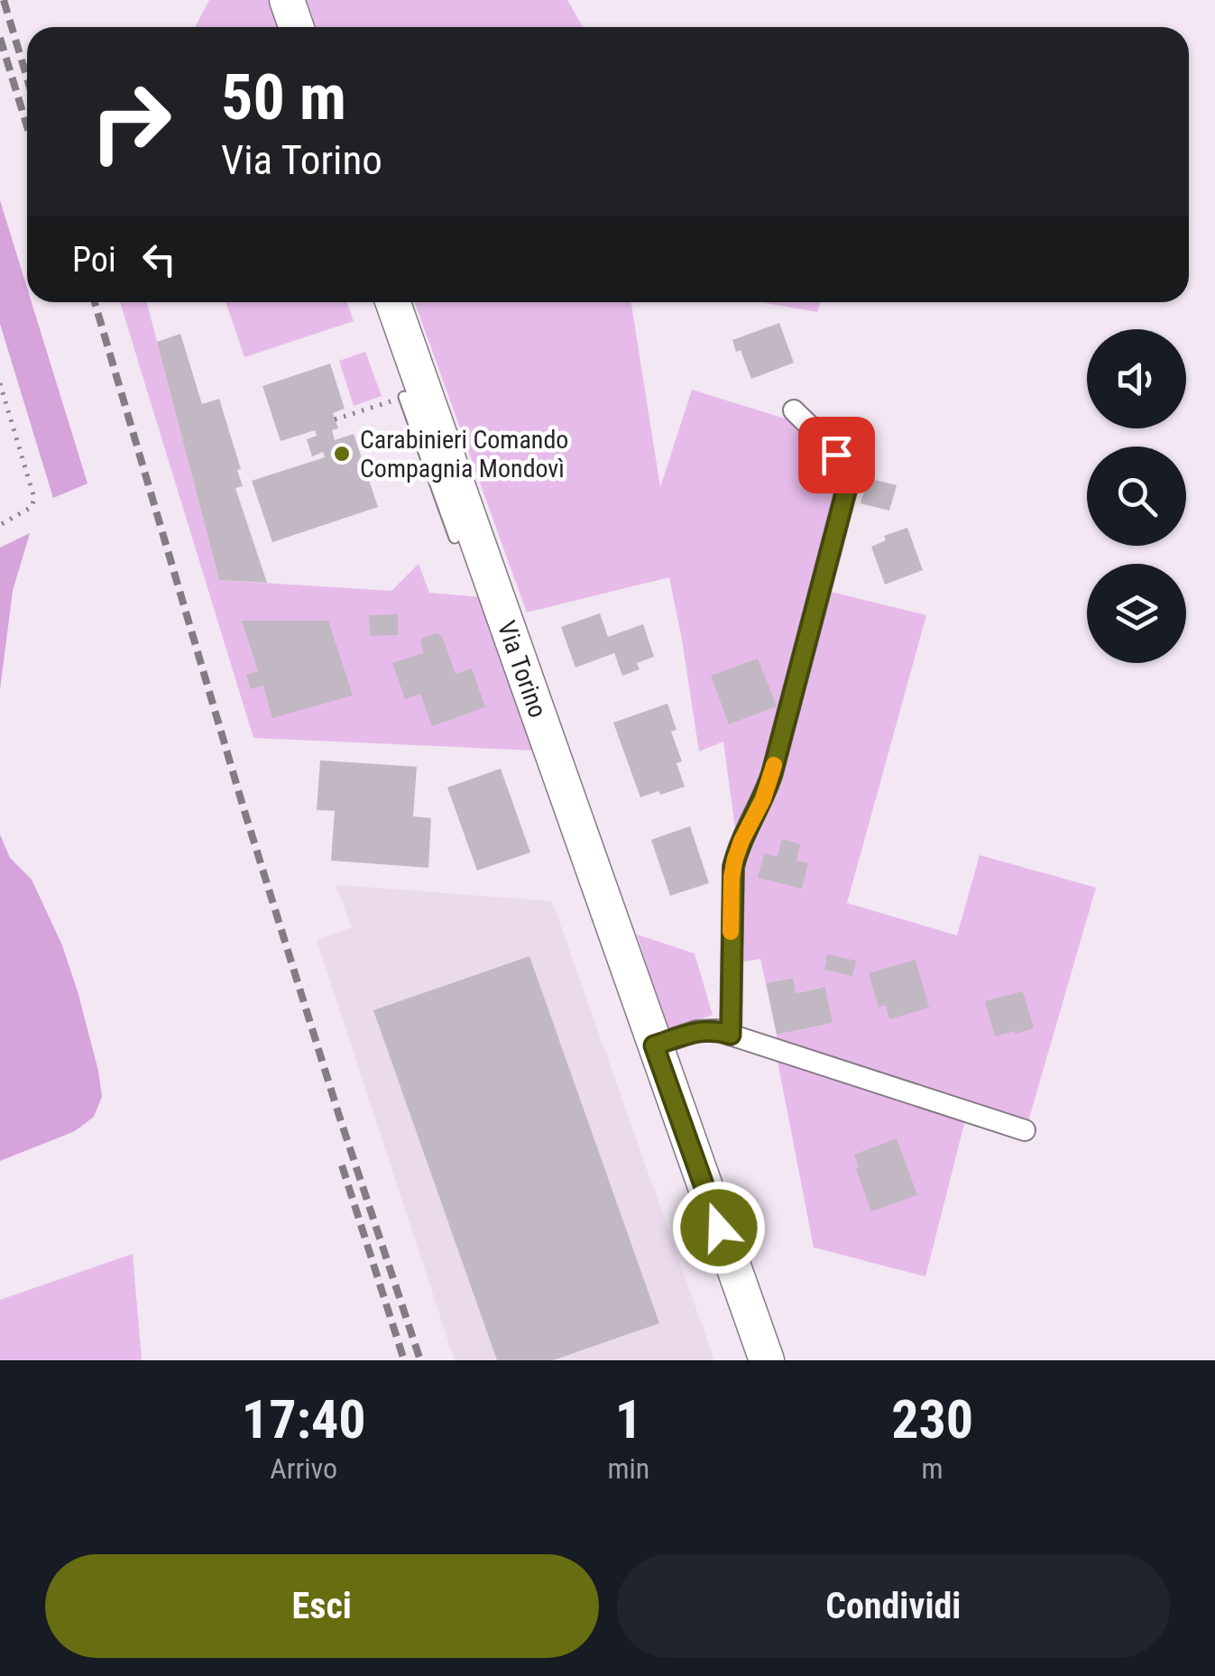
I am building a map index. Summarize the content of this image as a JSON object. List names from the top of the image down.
{
  "streets": {
    "main road": ["Via Torino"]
  },
  "places": ["Carabinieri Comando Compagnia Mondovì"],
  "page": {
    "turn": ["50 m", "Via Torino"],
    "then": "Poi",
    "eta": [
      "17:40",
      "Arrivo",
      "1",
      "min",
      "230",
      "m"
    ],
    "buttons": ["Esci", "Condividi"]
  }
}
